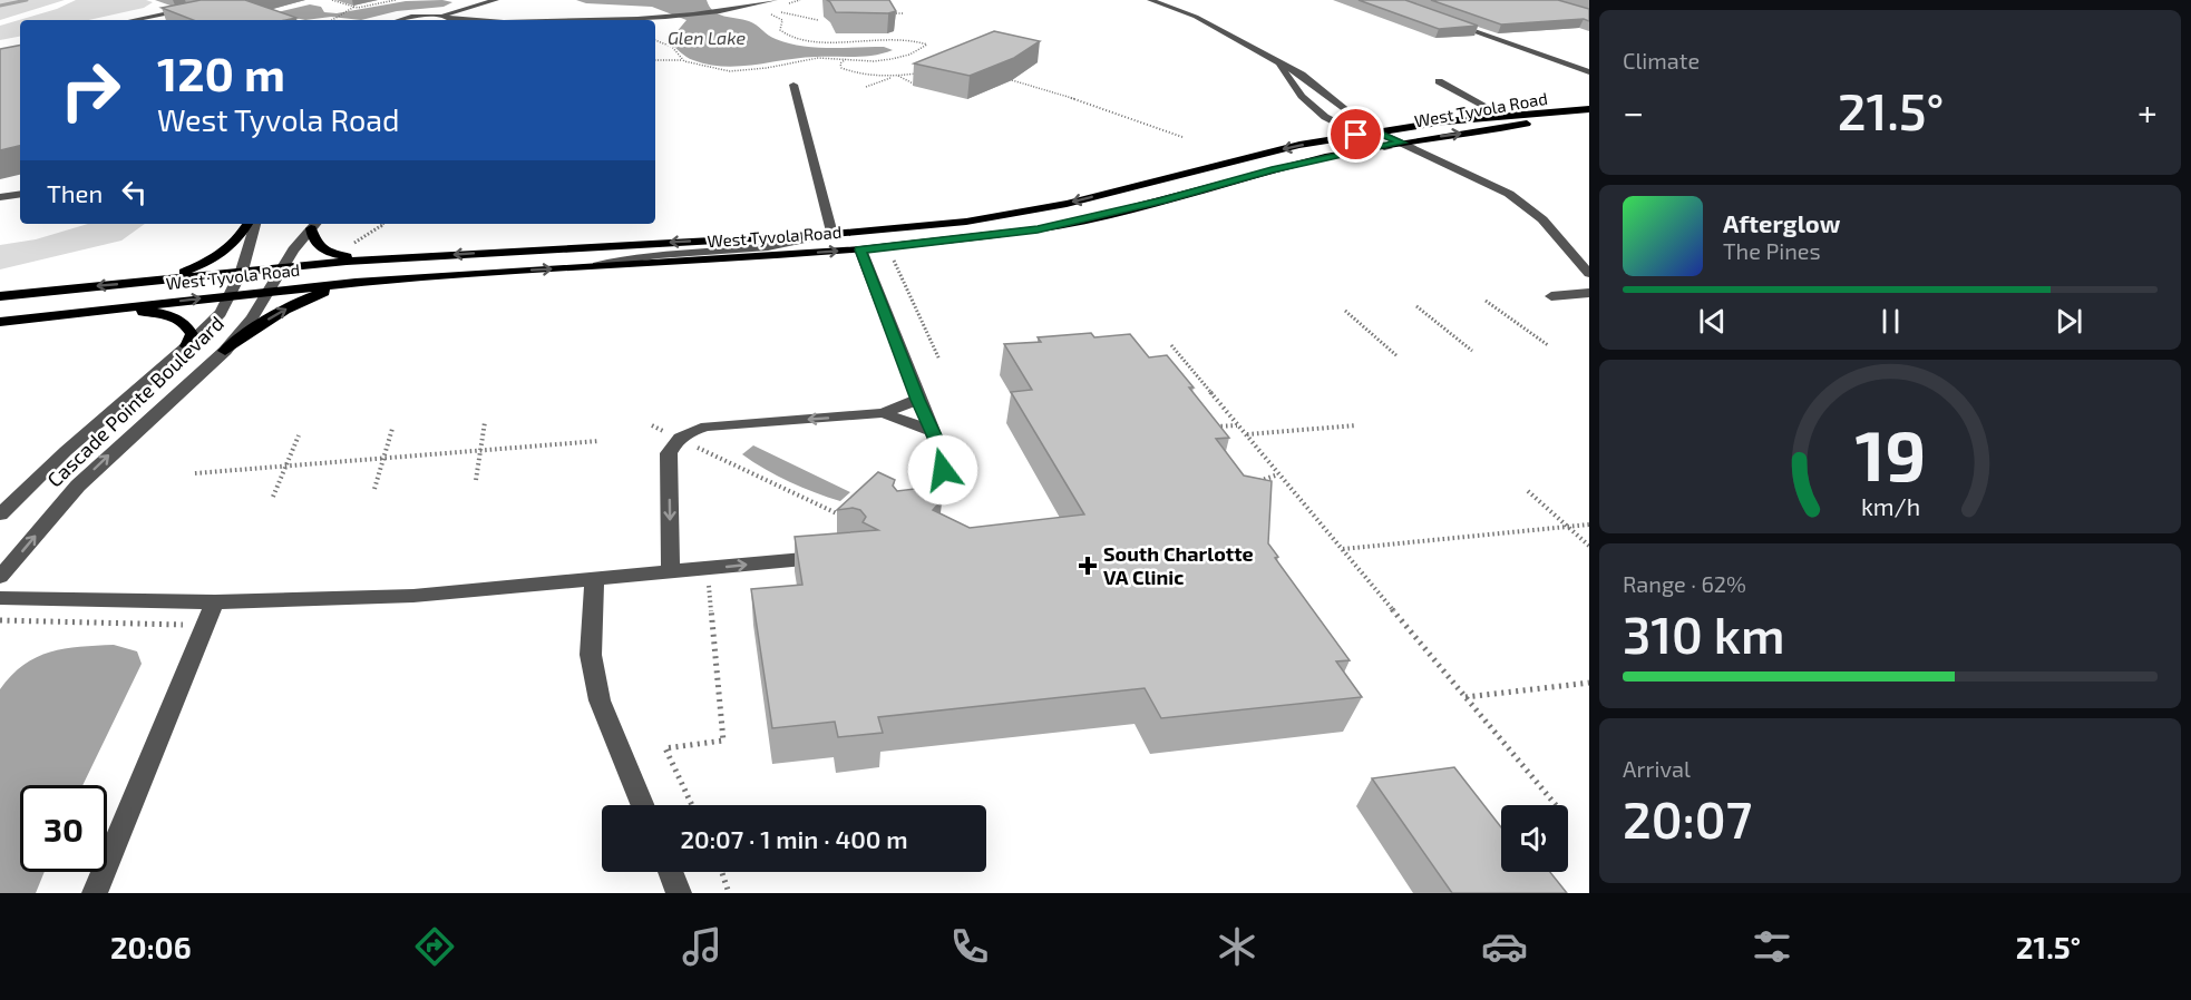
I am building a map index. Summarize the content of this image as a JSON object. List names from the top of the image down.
{
  "streets": {
    "main road": ["West Tyvola Road"],
    "street": ["Cascade Pointe Boulevard"]
  },
  "crossings": [
    ["West Tyvola Road", "Cascade Pointe Boulevard"]
  ],
  "water": ["Glen Lake"],
  "places": {
    "health": ["South Charlotte VA Clinic"]
  },
  "page": {
    "tile": [
      "Climate",
      ["Range · 62%", "310 km"],
      ["Arrival", "20:07"]
    ],
    "turn": ["120 m", "West Tyvola Road"],
    "heat": ["−", "21.5°", "+"],
    "then": "Then",
    "song": ["Afterglow", "The Pines"],
    "limit": "30",
    "trip": "20:07 · 1 min · 400 m",
    "tabs": ["20:06", "21.5°"],
    "gauge": ["19", "km/h"]
  }
}
